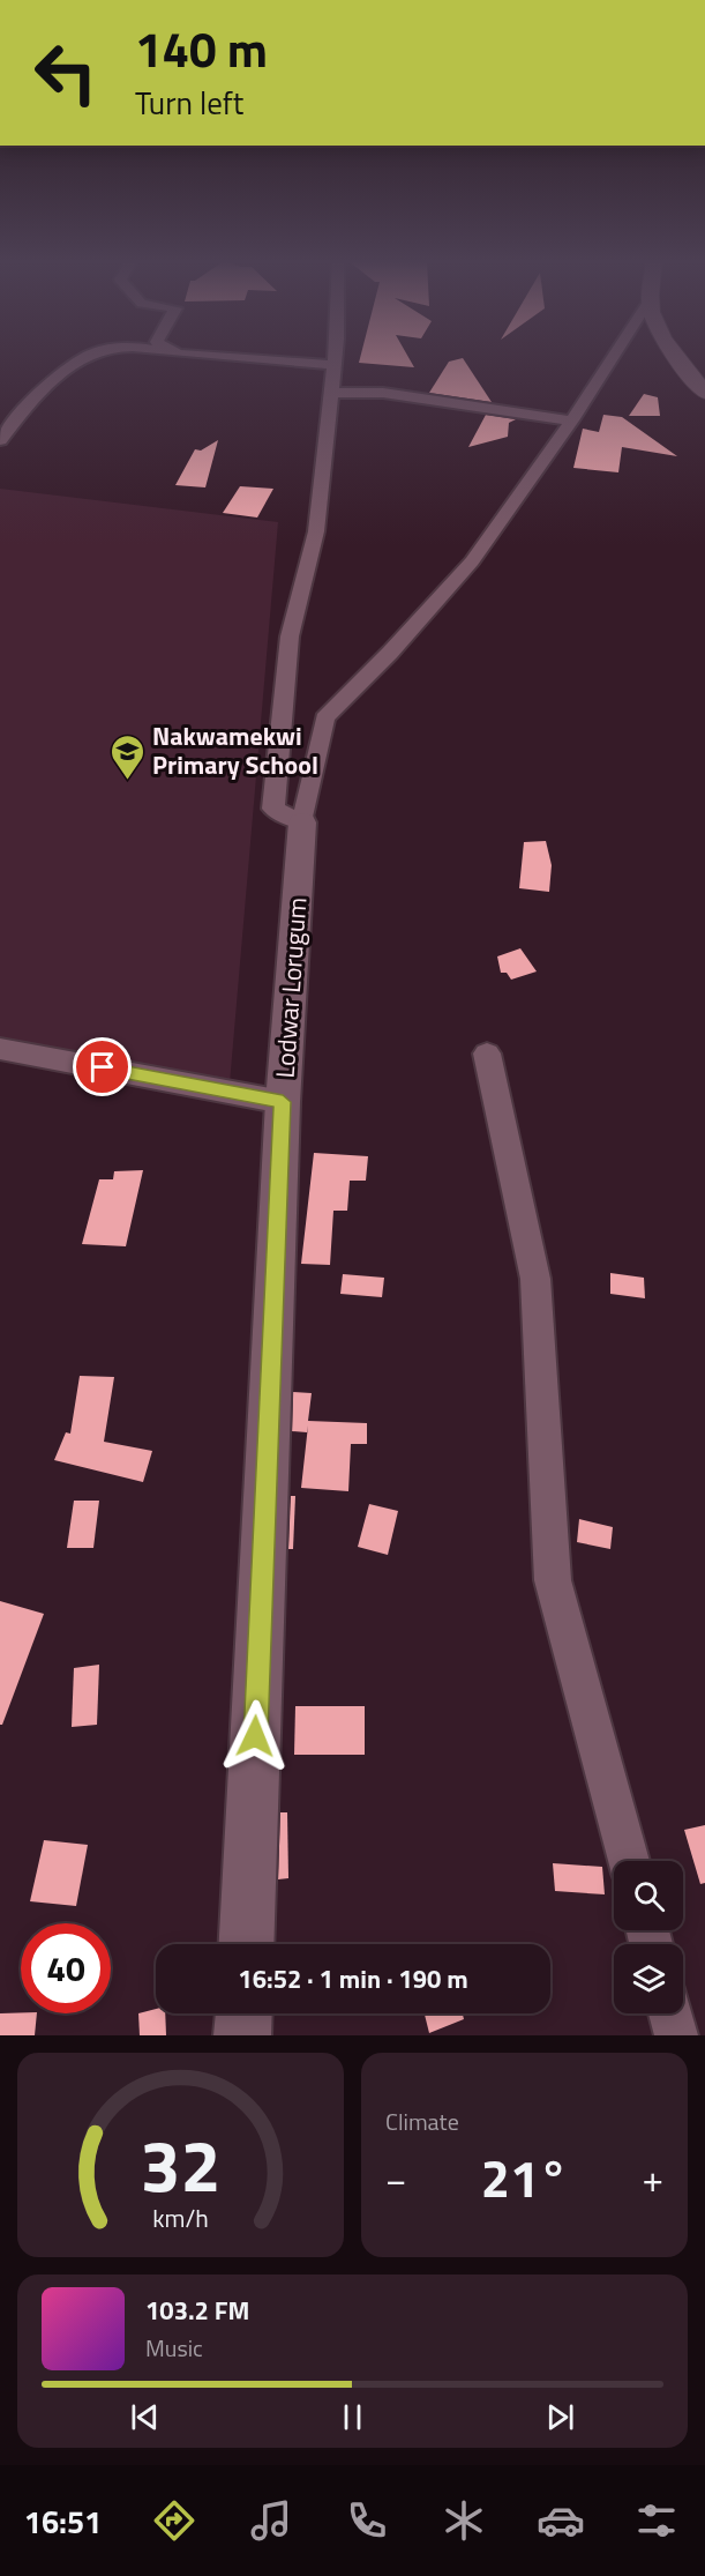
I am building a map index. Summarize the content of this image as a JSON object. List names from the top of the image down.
{
  "streets": {
    "street": ["Lodwar Lorugum"]
  },
  "places": {
    "school or university": ["Nakwamekwi Primary School"]
  },
  "page": {
    "turn": ["140 m", "Turn left"],
    "limit": "40",
    "trip": "16:52 · 1 min · 190 m",
    "tile": "Climate",
    "heat": ["−", "21°", "+"],
    "song": ["103.2 FM", "Music"],
    "tabs": "16:51",
    "gauge": ["32", "km/h"]
  }
}
